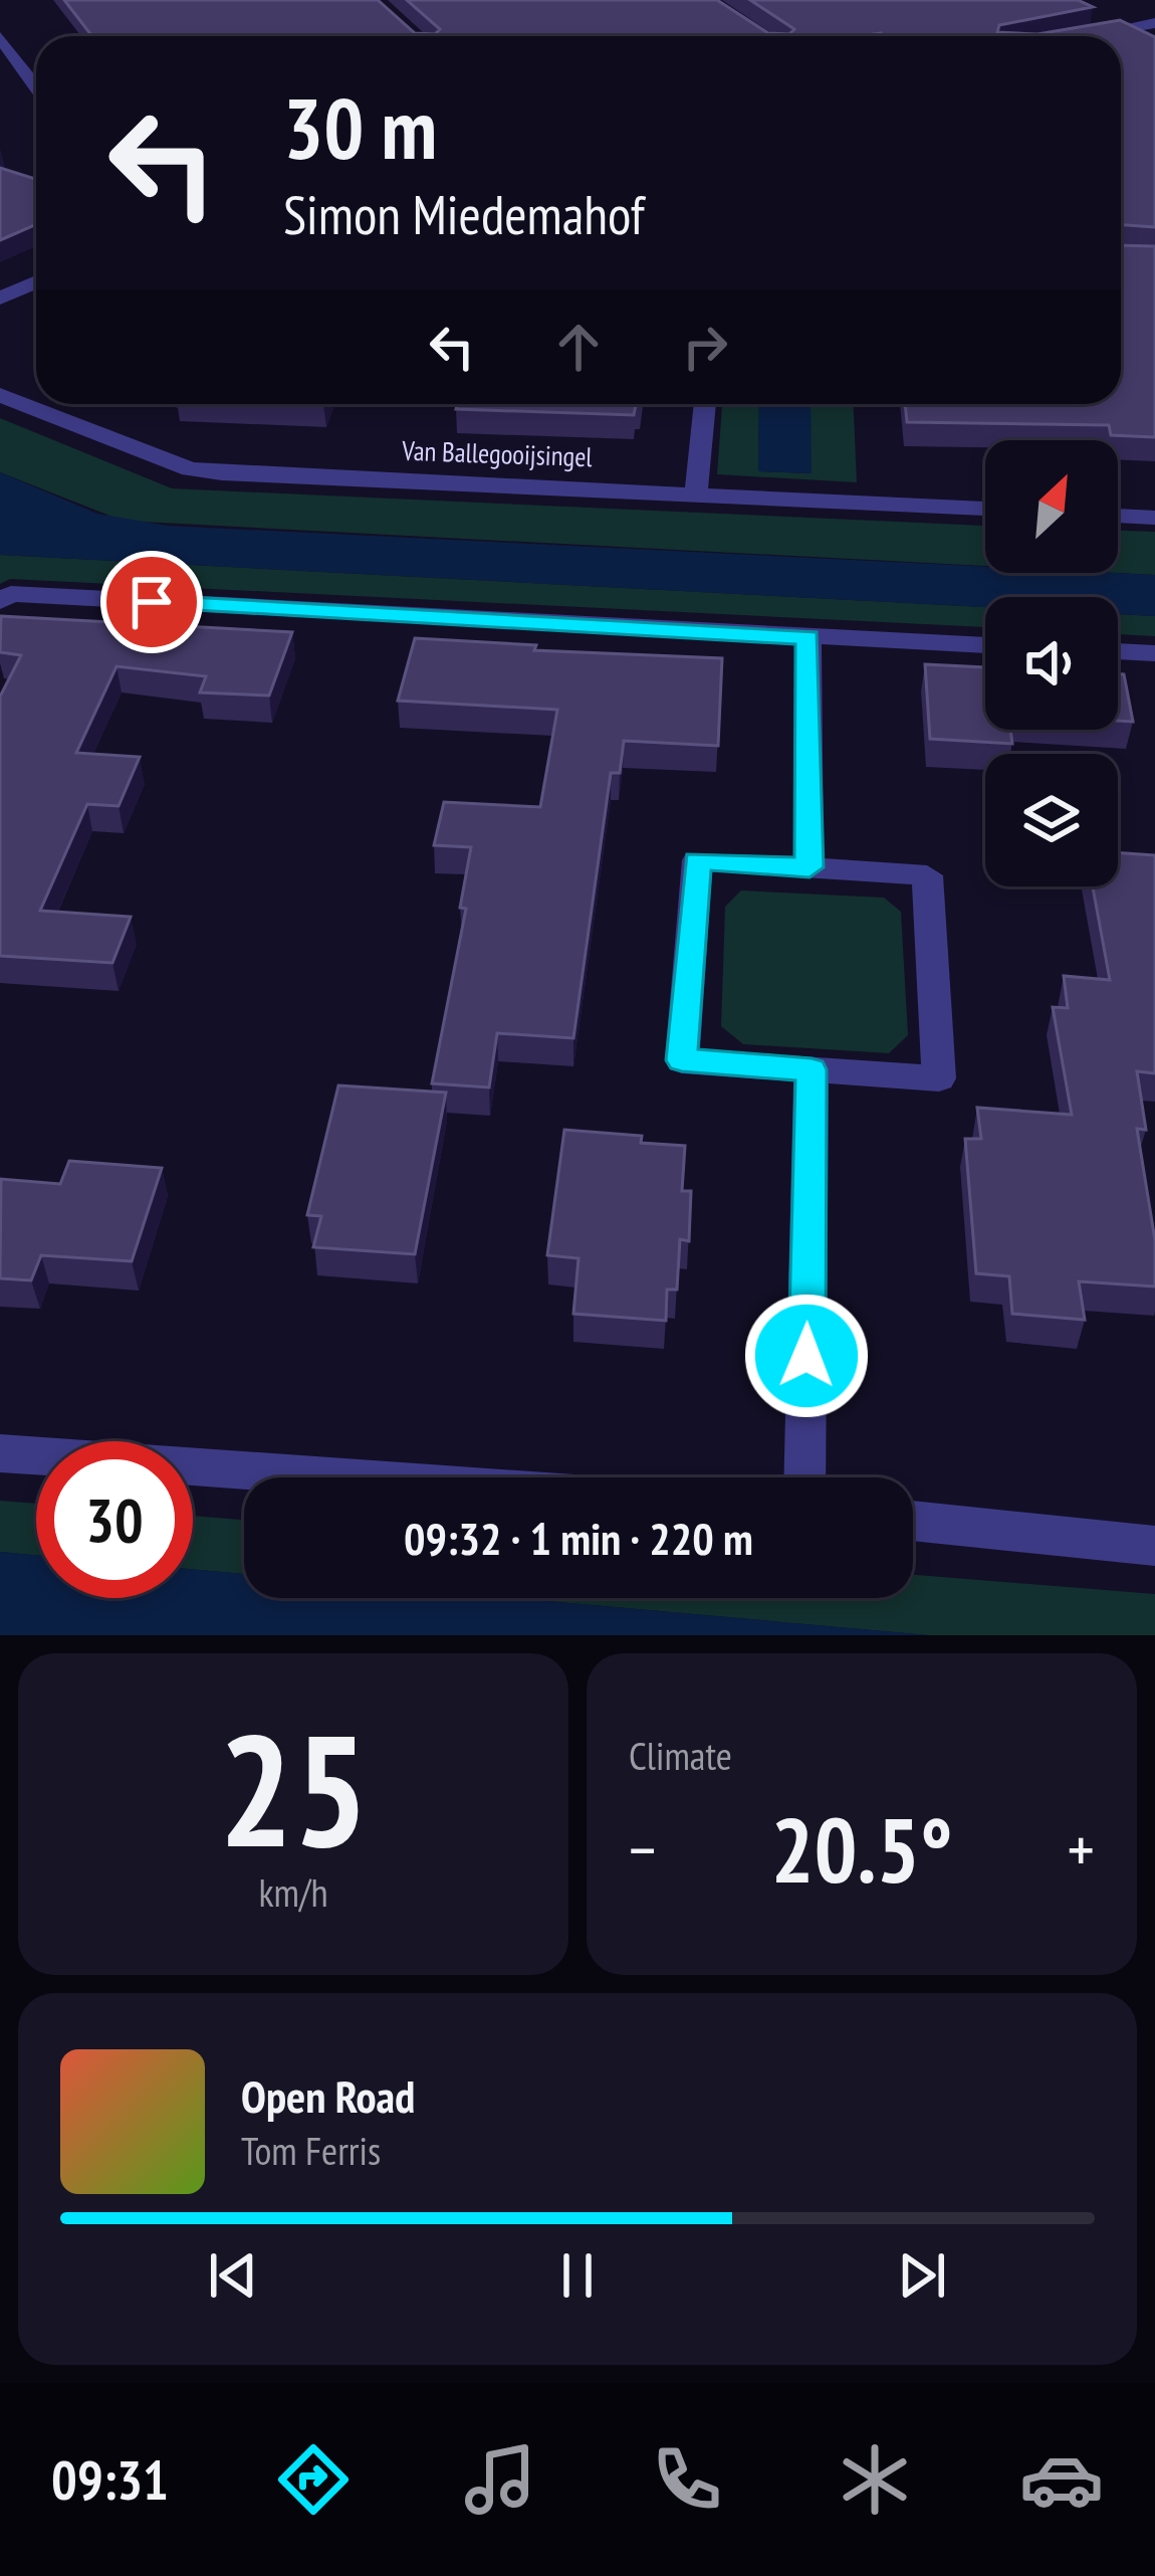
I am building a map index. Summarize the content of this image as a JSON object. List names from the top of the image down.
{
  "streets": {
    "street": ["Van Ballegooijsingel"]
  },
  "north": "top right",
  "page": {
    "turn": ["30 m", "Simon Miedemahof"],
    "limit": "30",
    "trip": "09:32 · 1 min · 220 m",
    "tile": [
      ["25", "km/h"],
      "Climate"
    ],
    "heat": ["−", "20.5°", "+"],
    "song": ["Open Road", "Tom Ferris"],
    "tabs": "09:31"
  }
}
